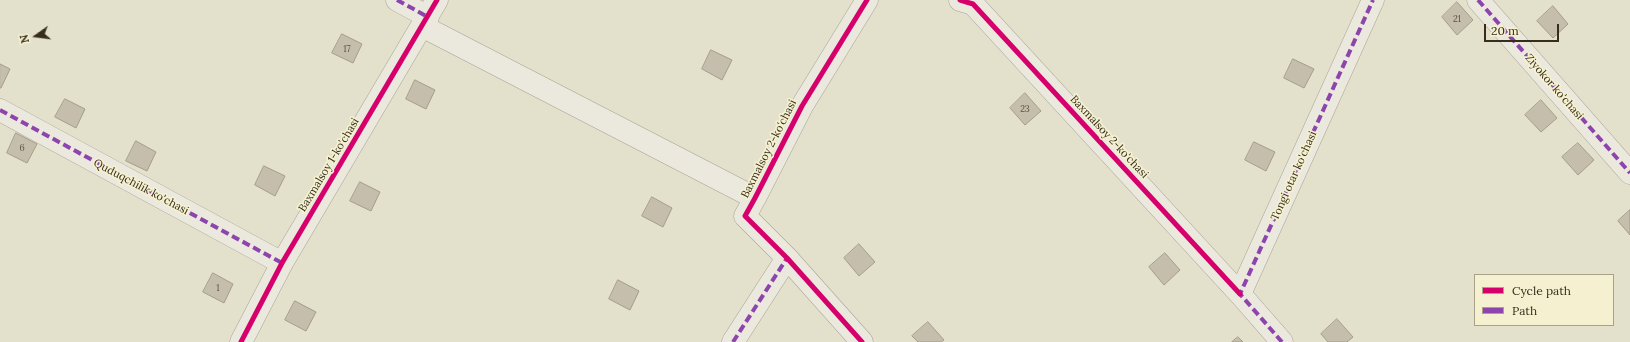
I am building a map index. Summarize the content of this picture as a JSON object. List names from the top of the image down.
{
  "streets": {
    "street": [
      "Ziyokor ko'chasi",
      "Baxmalsoy 2-ko'chasi",
      "Baxmalsoy 1-ko'chasi",
      "Tongi otar ko'chasi",
      "Quduqchilik ko'chasi"
    ]
  },
  "crossings": [
    ["Baxmalsoy 2-ko'chasi", "Tongi otar ko'chasi"],
    ["Baxmalsoy 1-ko'chasi", "Quduqchilik ko'chasi"]
  ],
  "house_numbers": [
    "21",
    "17",
    "23",
    "6",
    "1"
  ],
  "legend": ["Cycle path", "Path"],
  "scale_bar": "20 m",
  "north": "left"
}
